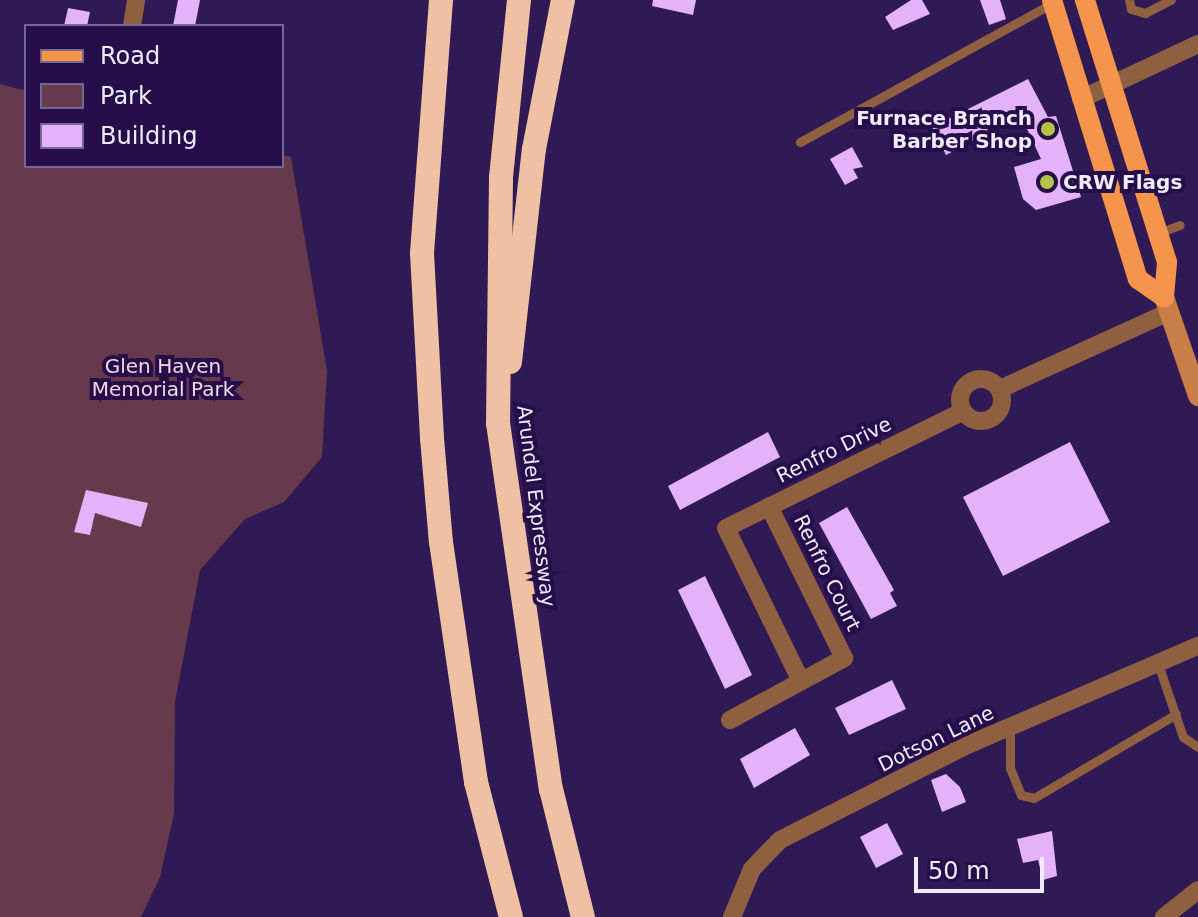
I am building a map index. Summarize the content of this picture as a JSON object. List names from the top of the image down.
{
  "streets": {
    "highway": ["Arundel Expressway"],
    "street": ["Renfro Drive", "Renfro Court", "Dotson Lane"]
  },
  "crossings": [
    ["Renfro Drive", "Renfro Court"]
  ],
  "parks": ["Glen Haven Memorial Park"],
  "places": ["Furnace Branch Barber Shop", "CRW Flags"],
  "legend": ["Road", "Park", "Building"],
  "scale_bar": "50 m"
}
